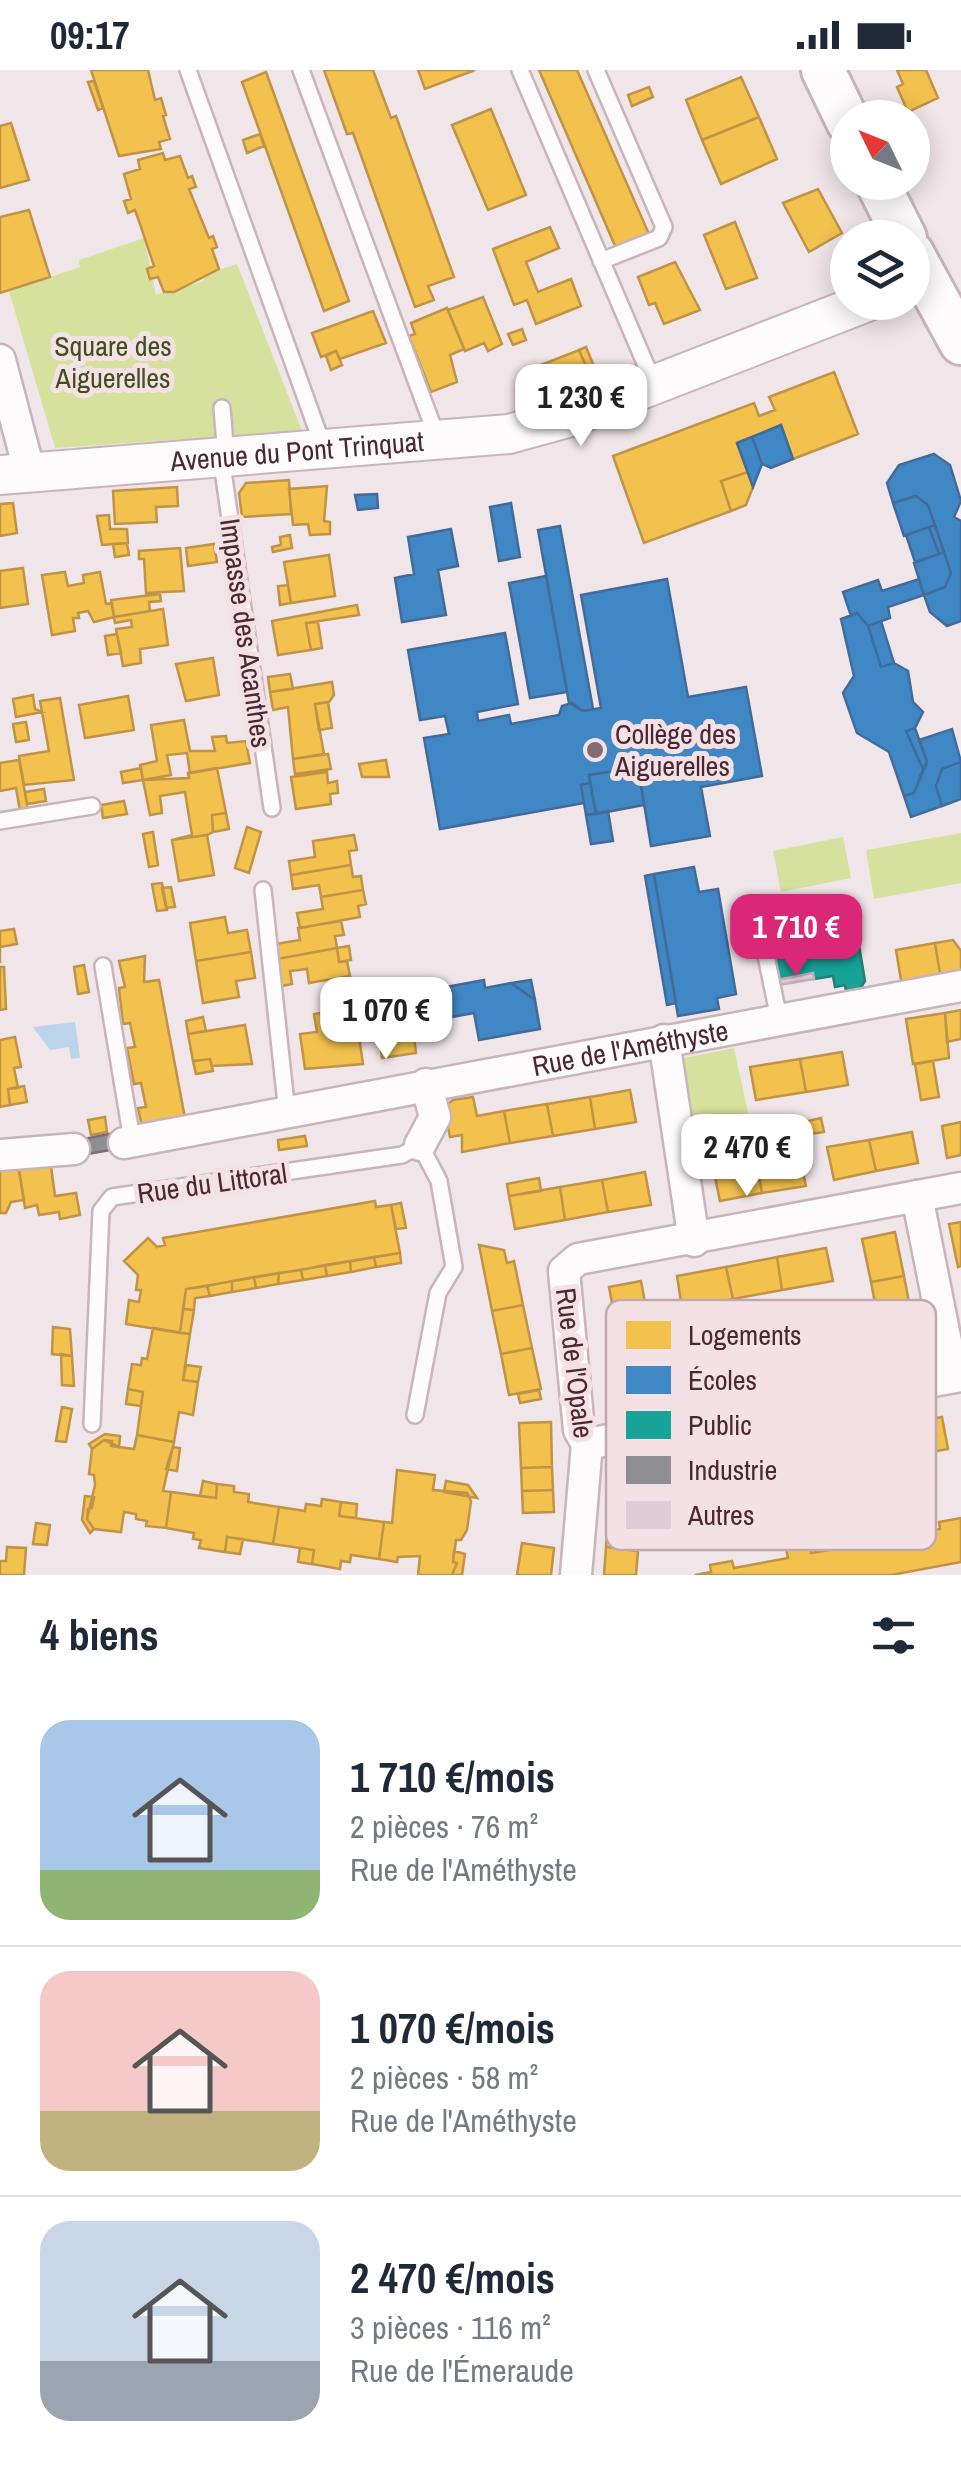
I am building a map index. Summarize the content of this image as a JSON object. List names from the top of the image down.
{
  "streets": {
    "street": ["Avenue du Pont Trinquat", "Rue de l'Améthyste", "Rue de l'Opale"],
    "lane": ["Impasse des Acanthes", "Rue du Littoral"]
  },
  "crossings": [
    ["Avenue du Pont Trinquat", "Impasse des Acanthes"]
  ],
  "parks": ["Square des Aiguerelles"],
  "places": ["Collège des Aiguerelles"],
  "legend": [
    "Logements",
    "Écoles",
    "Public",
    "Industrie",
    "Autres"
  ],
  "north": "top left",
  "page": {
    "status": "09:17",
    "price": [
      "1 230 €",
      "1 710 €",
      "1 070 €",
      "2 470 €"
    ],
    "heading": "4 biens",
    "list": [
      {
        "name": "1 710 €/mois",
        "note": "2 pièces · 76 m² · Rue de l'Améthyste"
      },
      {
        "name": "1 070 €/mois",
        "note": "2 pièces · 58 m² · Rue de l'Améthyste"
      },
      {
        "name": "2 470 €/mois",
        "note": "3 pièces · 116 m² · Rue de l'Émeraude"
      }
    ]
  }
}
